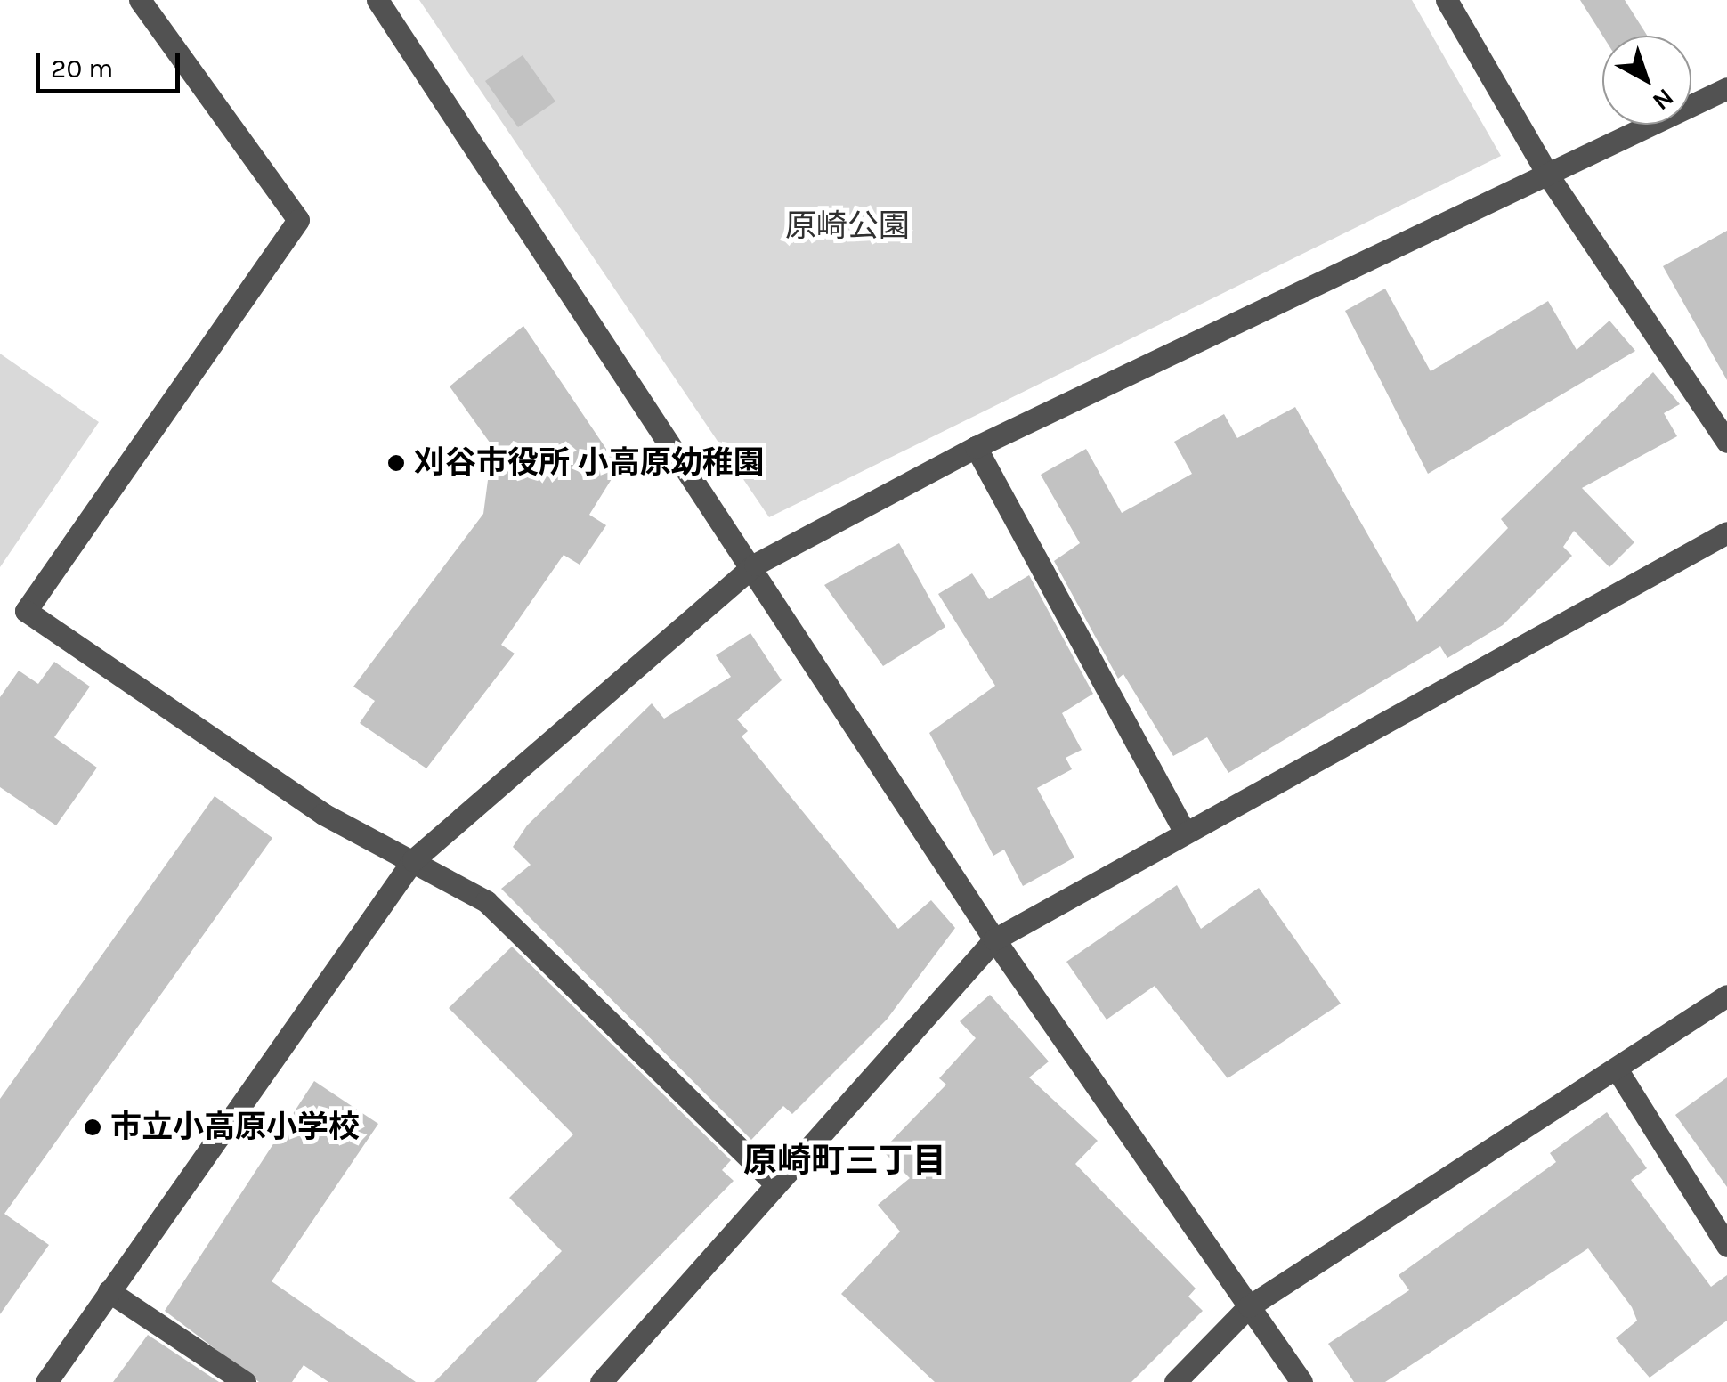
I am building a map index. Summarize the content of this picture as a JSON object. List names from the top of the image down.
{
  "districts": ["原崎町三丁目"],
  "parks": ["原崎公園"],
  "places": ["刈谷市役所 小高原幼稚園", "市立小高原小学校"],
  "scale_bar": "20 m",
  "north": "bottom right"
}
